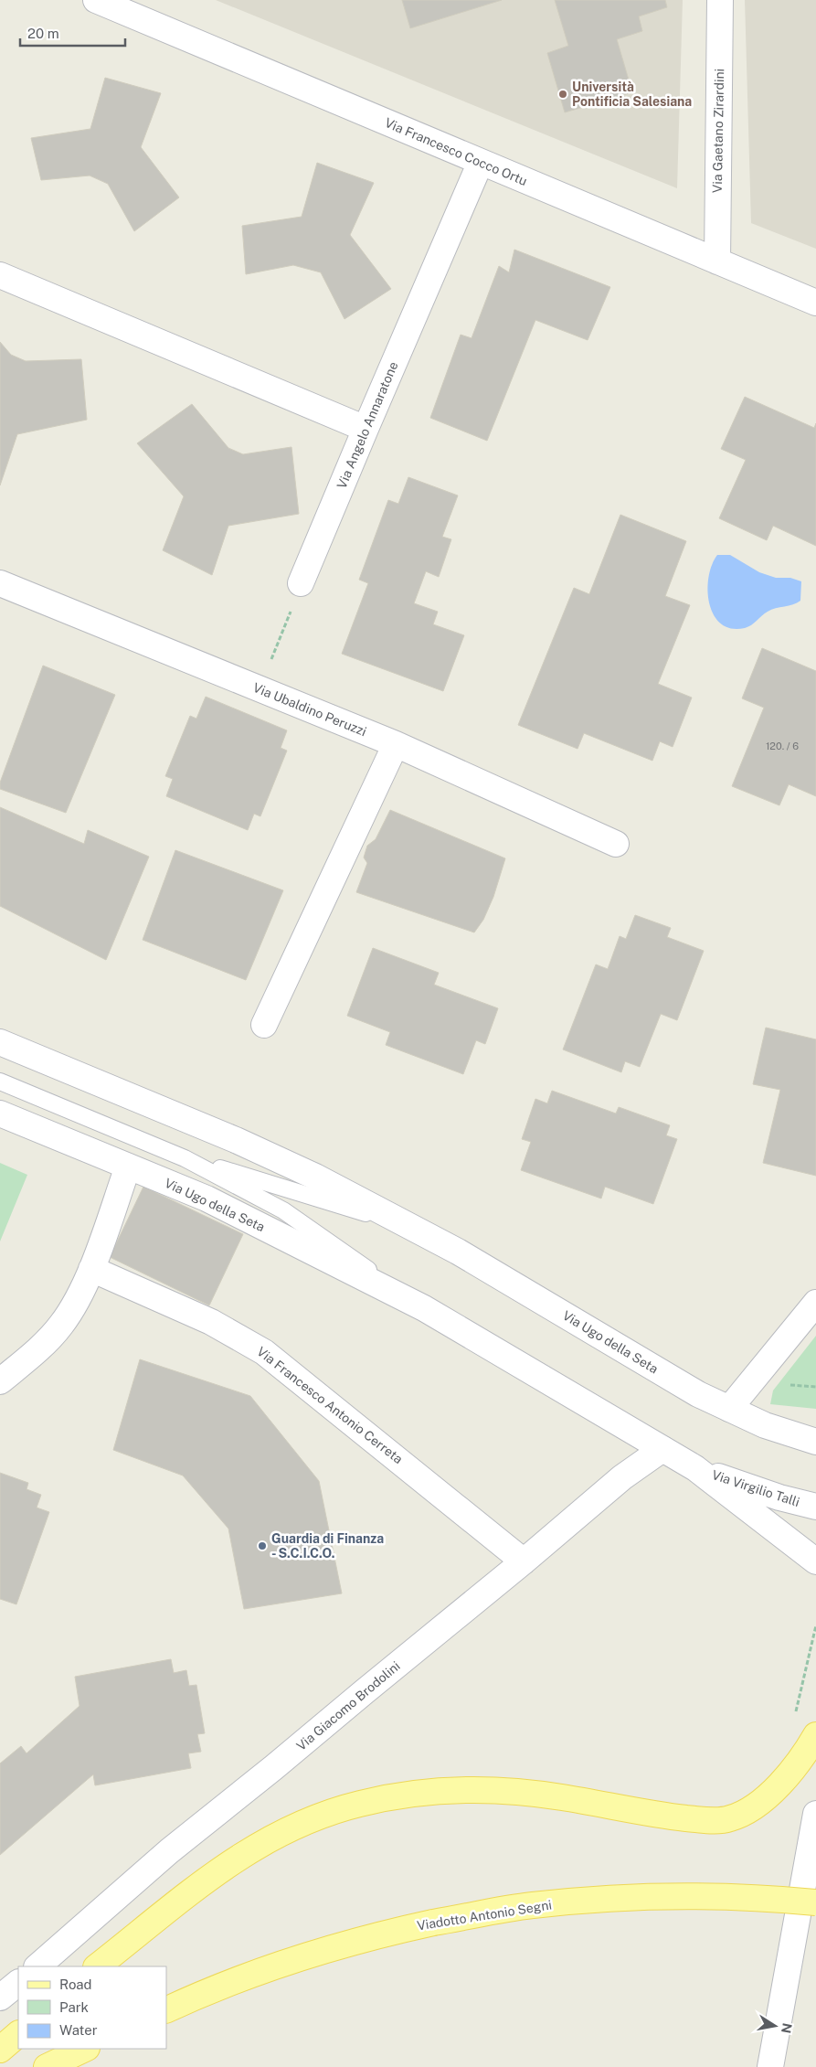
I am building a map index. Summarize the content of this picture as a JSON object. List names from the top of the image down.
{
  "streets": {
    "main road": ["Viadotto Antonio Segni"],
    "street": [
      "Via Gaetano Zirardini",
      "Via Francesco Cocco Ortu",
      "Via Angelo Annaratone",
      "Via Ubaldino Peruzzi",
      "Via Ugo della Seta",
      "Via Francesco Antonio Cerreta",
      "Via Virgilio Talli",
      "Via Giacomo Brodolini"
    ]
  },
  "crossings": [
    ["Via Gaetano Zirardini", "Via Francesco Cocco Ortu"],
    ["Via Francesco Cocco Ortu", "Via Angelo Annaratone"],
    ["Via Ugo della Seta", "Via Virgilio Talli"],
    ["Via Ugo della Seta", "Via Giacomo Brodolini"],
    ["Via Francesco Antonio Cerreta", "Via Giacomo Brodolini"]
  ],
  "places": ["Università Pontificia Salesiana", "Guardia di Finanza - S.C.I.C.O."],
  "house_numbers": ["120. / 6"],
  "legend": ["Road", "Park", "Water"],
  "scale_bar": "20 m",
  "north": "right"
}
